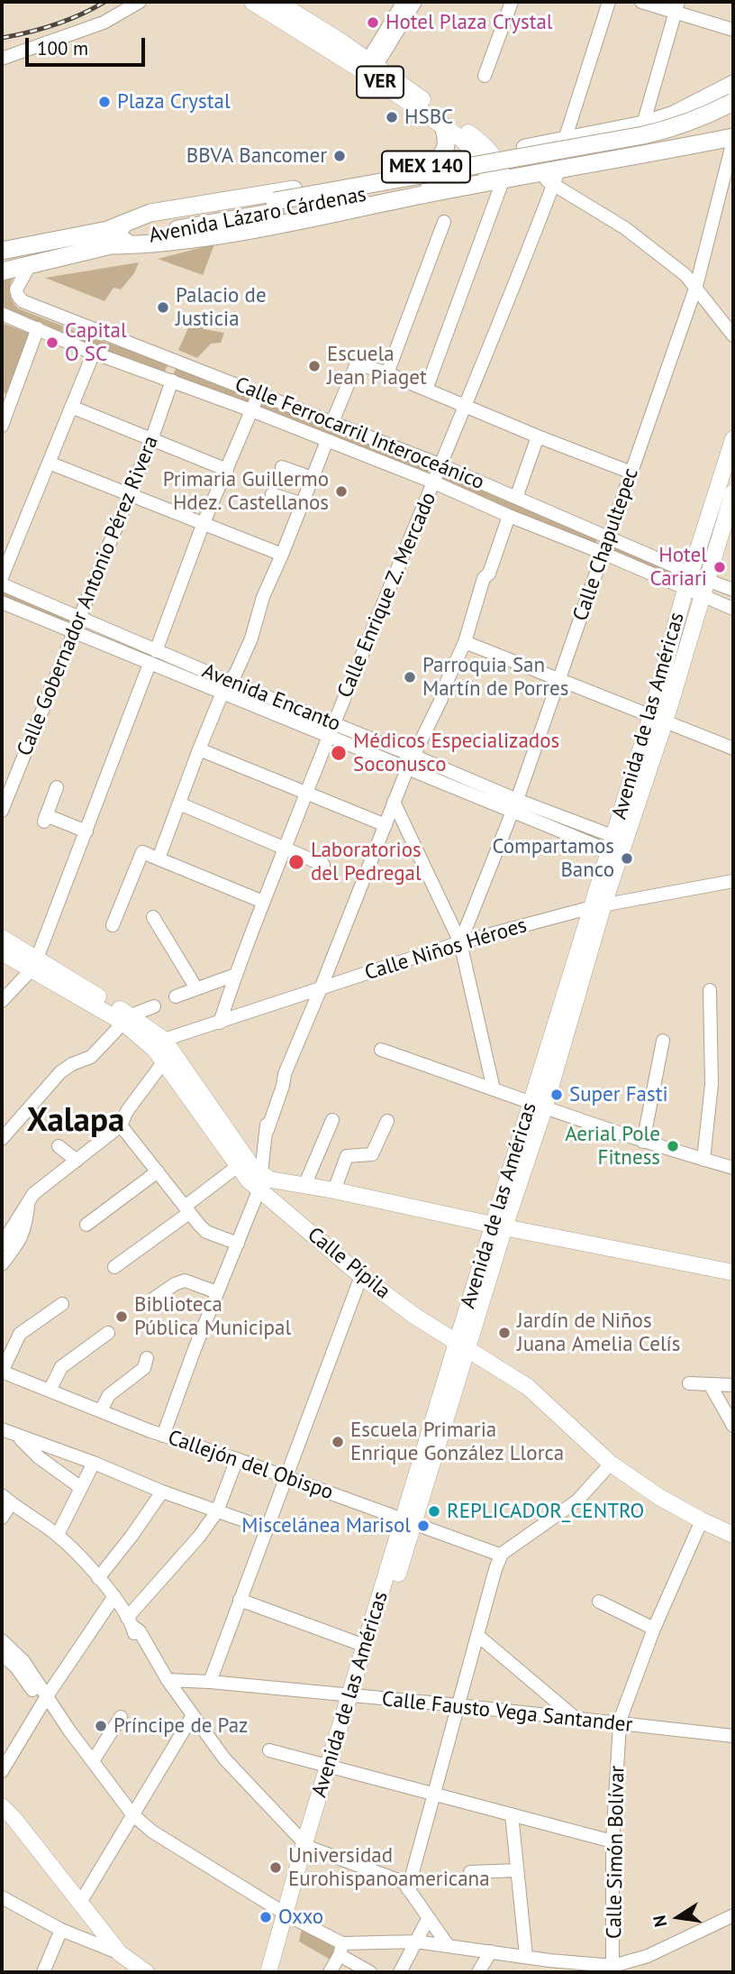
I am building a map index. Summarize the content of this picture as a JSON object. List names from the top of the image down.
{
  "streets": {
    "highway": ["MEX 140", "Avenida Lázaro Cárdenas"],
    "main road": ["VER", "Avenida de las Américas", "Calle Pípila"],
    "street": [
      "Calle Ferrocarril Interoceánico",
      "Calle Chapultepec",
      "Calle Enrique Z. Mercado",
      "Calle Gobernador Antonio Pérez Rivera",
      "Avenida Encanto",
      "Calle Niños Héroes",
      "Callejón del Obispo",
      "Calle Fausto Vega Santander",
      "Calle Simón Bolívar"
    ]
  },
  "crossings": [
    ["VER", "MEX 140"],
    ["MEX 140", "Avenida Lázaro Cárdenas"],
    ["MEX 140", "Calle Chapultepec"],
    ["MEX 140", "Calle Enrique Z. Mercado"],
    ["Avenida Lázaro Cárdenas", "Calle Ferrocarril Interoceánico"],
    ["Calle Ferrocarril Interoceánico", "Calle Chapultepec"],
    ["Calle Ferrocarril Interoceánico", "Calle Enrique Z. Mercado"],
    ["Calle Ferrocarril Interoceánico", "Calle Gobernador Antonio Pérez Rivera"],
    ["Calle Ferrocarril Interoceánico", "Avenida de las Américas"],
    ["Calle Chapultepec", "Avenida Encanto"],
    ["Calle Chapultepec", "Calle Niños Héroes"],
    ["Calle Enrique Z. Mercado", "Avenida Encanto"],
    ["Calle Enrique Z. Mercado", "Calle Niños Héroes"],
    ["Calle Gobernador Antonio Pérez Rivera", "Avenida Encanto"],
    ["Avenida Encanto", "Avenida de las Américas"],
    ["Avenida de las Américas", "Calle Niños Héroes"],
    ["Avenida de las Américas", "Calle Pípila"],
    ["Avenida de las Américas", "Callejón del Obispo"],
    ["Avenida de las Américas", "Calle Fausto Vega Santander"],
    ["Calle Niños Héroes", "Calle Pípila"],
    ["Calle Pípila", "Calle Simón Bolívar"],
    ["Calle Fausto Vega Santander", "Calle Simón Bolívar"]
  ],
  "districts": ["Xalapa"],
  "places": [
    "Hotel Plaza Crystal",
    "Plaza Crystal",
    "HSBC",
    "BBVA Bancomer",
    "Palacio de Justicia",
    "Capital O SC",
    "Escuela Jean Piaget",
    "Primaria Guillermo Hdez. Castellanos",
    "Hotel Cariari",
    "Parroquia San Martín de Porres",
    "Médicos Especializados Soconusco",
    "Compartamos Banco",
    "Laboratorios del Pedregal",
    "Super Fasti",
    "Aerial Pole Fitness",
    "Biblioteca Pública Municipal",
    "Jardín de Niños Juana Amelia Celís",
    "Escuela Primaria Enrique González Llorca",
    "REPLICADOR_CENTRO",
    "Miscelánea Marisol",
    "Príncipe de Paz",
    "Universidad Eurohispanoamericana",
    "Oxxo"
  ],
  "scale_bar": "100 m",
  "north": "left"
}
